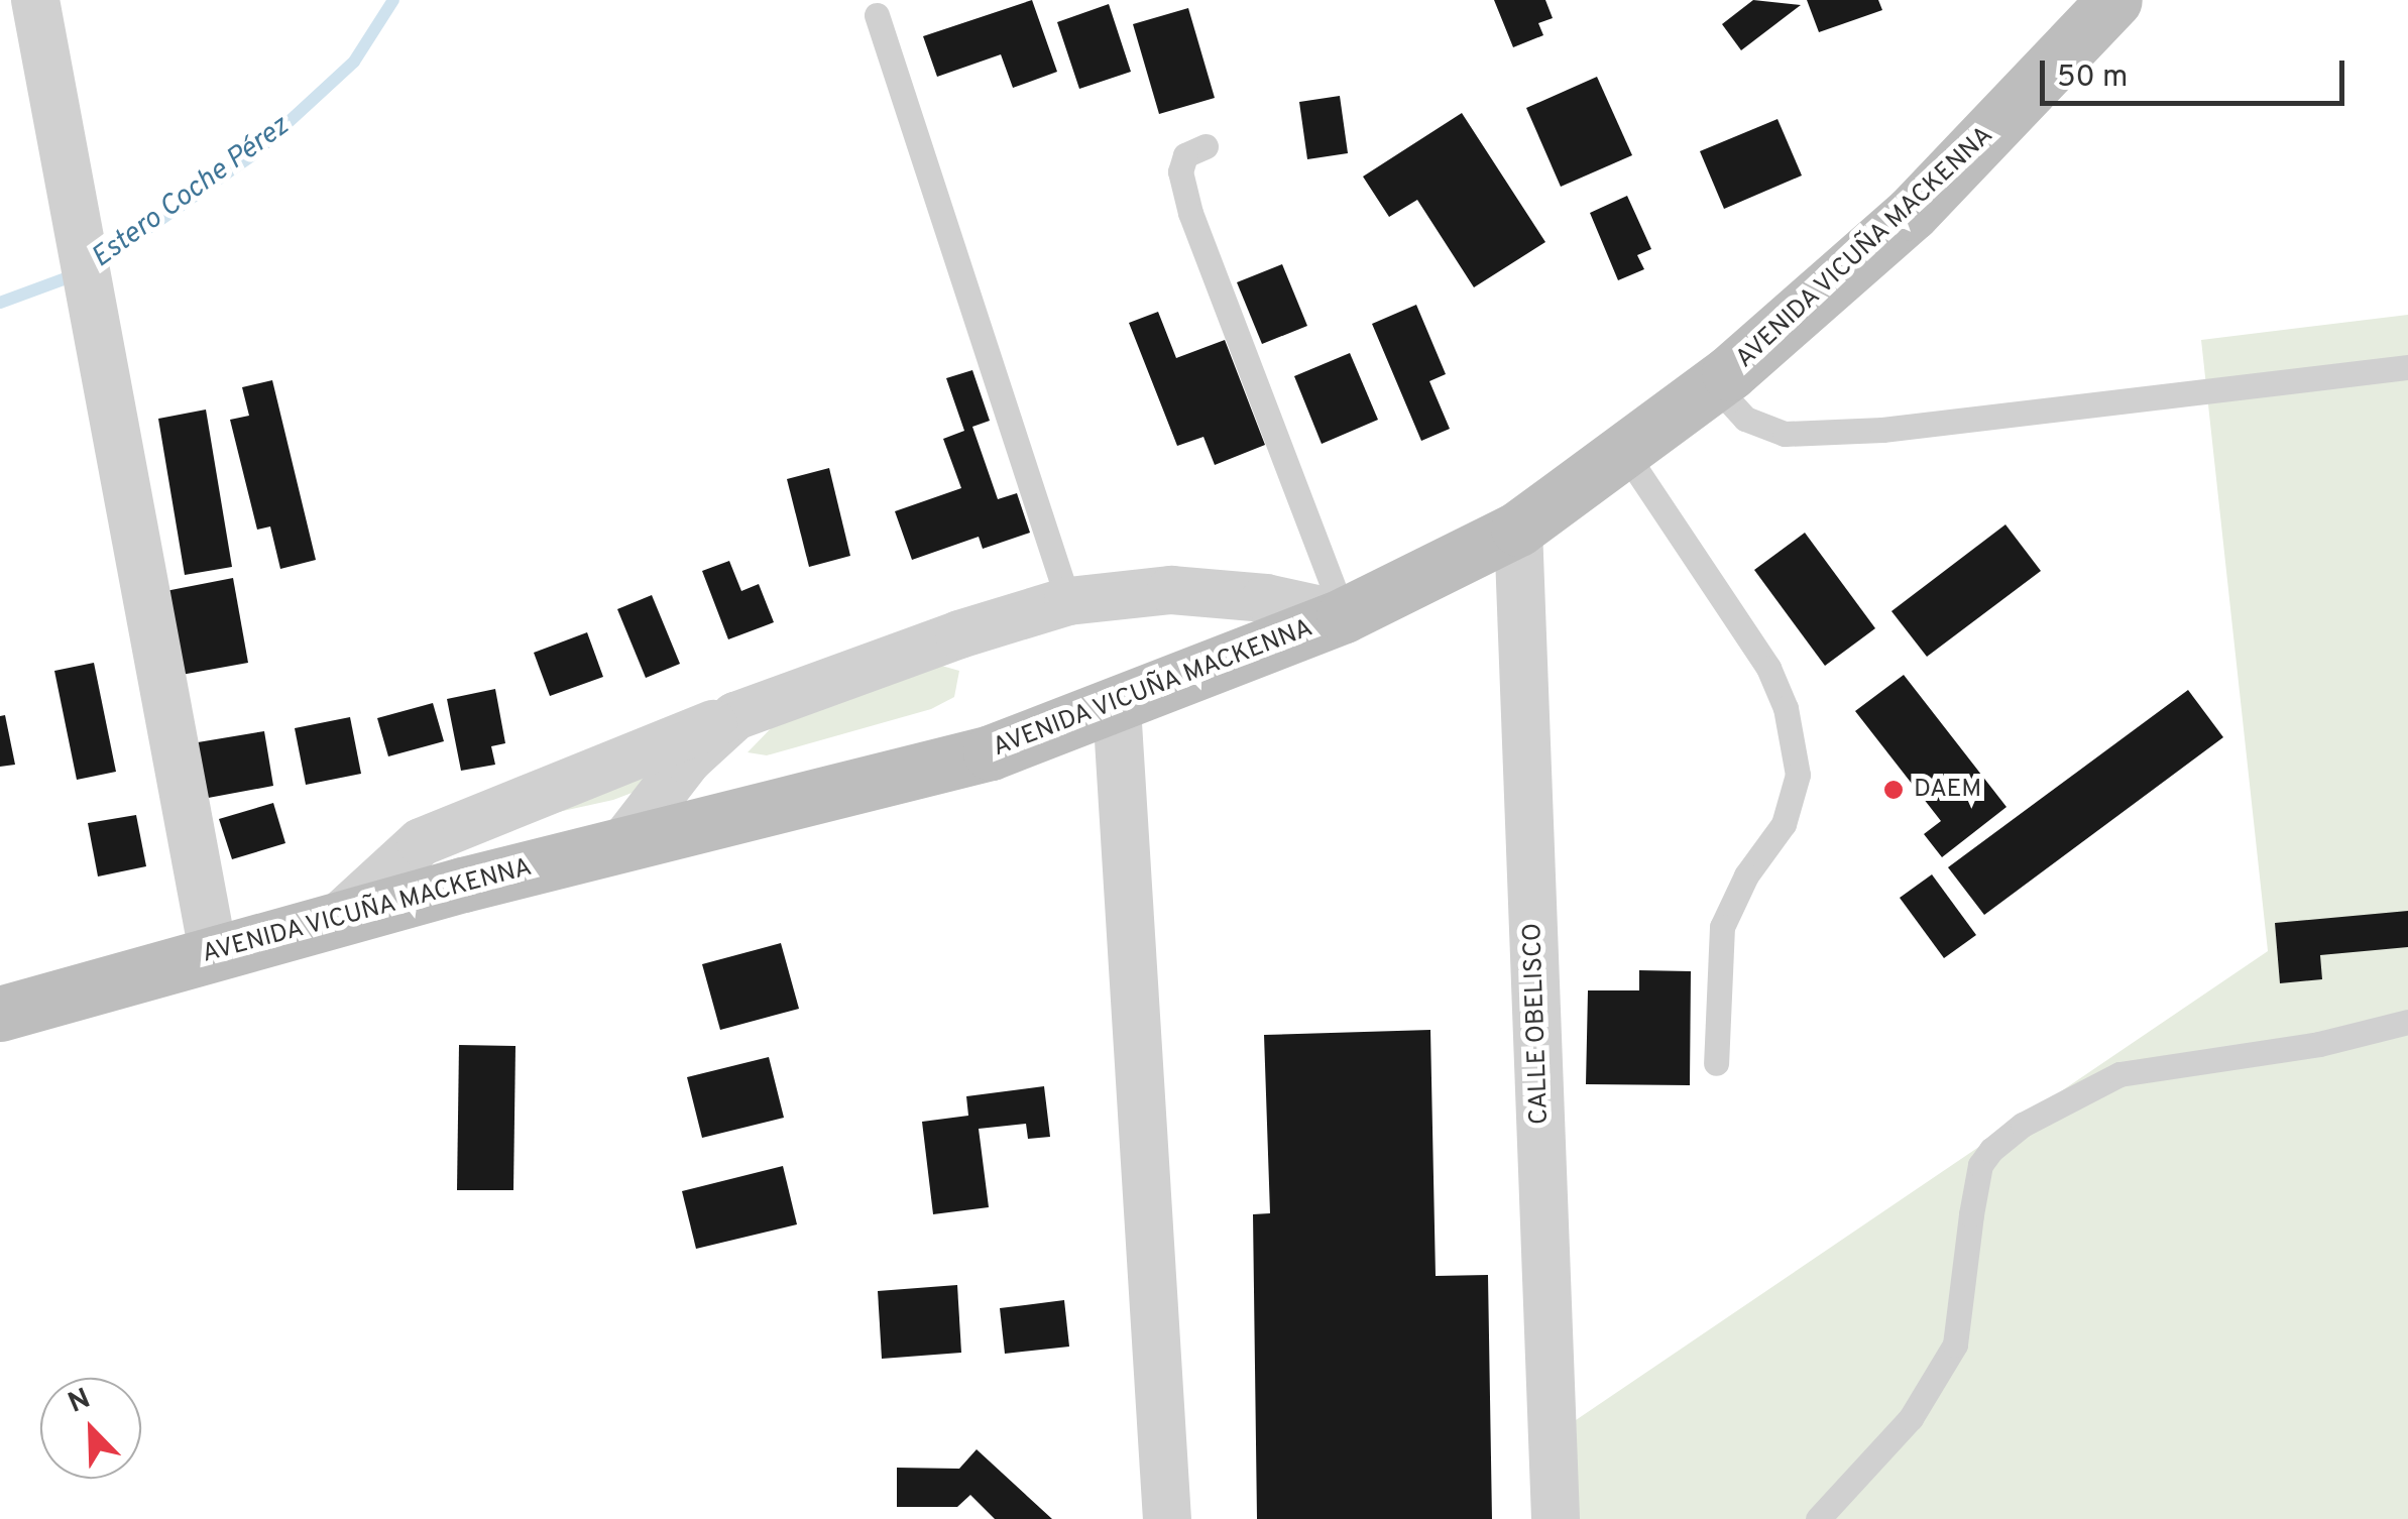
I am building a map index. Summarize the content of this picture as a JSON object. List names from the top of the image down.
{
  "streets": {
    "main road": ["AVENIDA VICUÑA MACKENNA"],
    "street": ["CALLE OBELISCO"]
  },
  "crossings": [
    ["AVENIDA VICUÑA MACKENNA", "CALLE OBELISCO"]
  ],
  "water": ["Estero Coche Pérez"],
  "places": ["DAEM"],
  "scale_bar": "50 m",
  "north": "top left"
}
